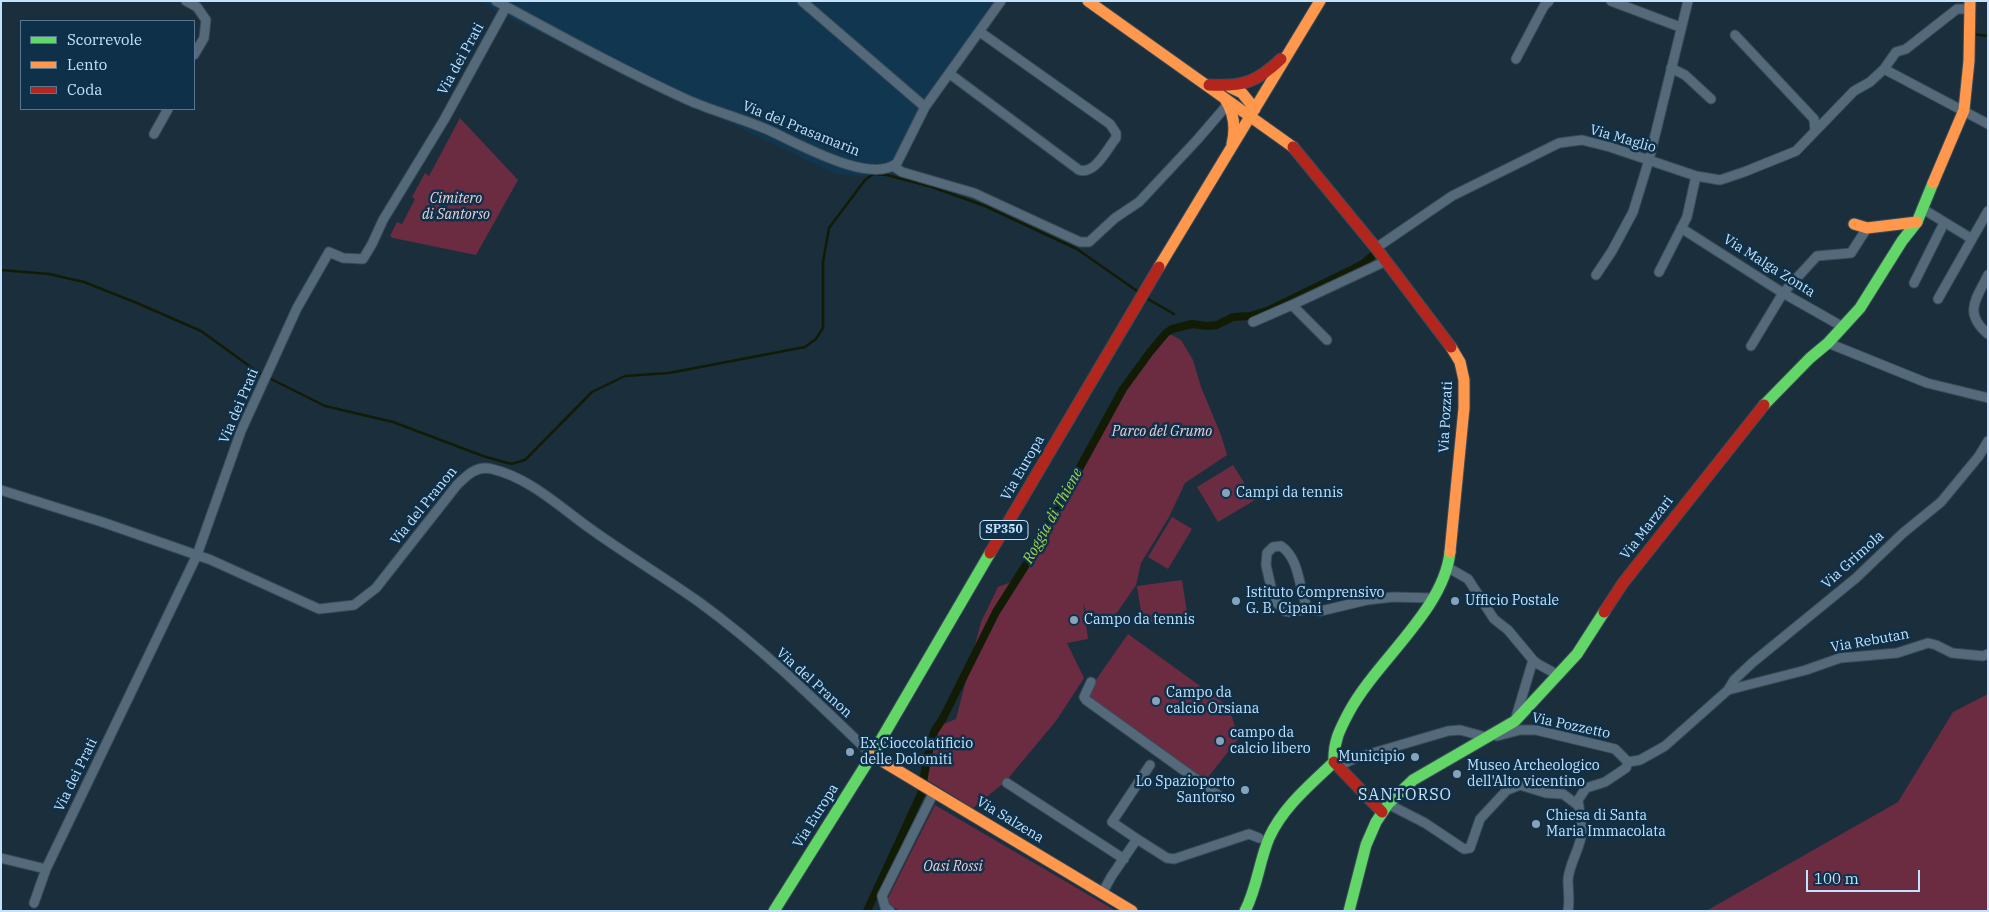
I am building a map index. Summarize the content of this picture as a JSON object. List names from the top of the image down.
{
  "streets": {
    "street": [
      "Via dei Prati",
      "Via del Prasamarin",
      "Via Maglio",
      "Via Malga Zonta",
      "Via Pozzati",
      "Via Europa",
      "Via del Pranon",
      "Via Marzari",
      "SP350",
      "Via Grimola",
      "Via Rebutan",
      "Via Pozzetto",
      "Via Salzena"
    ]
  },
  "crossings": [
    ["Via dei Prati", "Via del Prasamarin"],
    ["Via dei Prati", "Via del Pranon"],
    ["Via Maglio", "Via Pozzati"],
    ["Via Maglio", "Via Marzari"],
    ["Via Malga Zonta", "Via Marzari"],
    ["Via Pozzati", "Via Europa"],
    ["Via Pozzati", "SP350"],
    ["Via Europa", "Via del Pranon"],
    ["Via Europa", "SP350"],
    ["Via Europa", "Via Salzena"],
    ["Via del Pranon", "Via Salzena"],
    ["Via Marzari", "Via Pozzetto"],
    ["Via Grimola", "Via Rebutan"]
  ],
  "districts": ["SANTORSO"],
  "water": ["Roggia di Thiene"],
  "parks": ["Cimitero di Santorso", "Parco del Grumo", "Oasi Rossi"],
  "places": [
    "Campi da tennis",
    "Istituto Comprensivo G. B. Cipani",
    "Ufficio Postale",
    "Campo da tennis",
    "Campo da calcio Orsiana",
    "campo da calcio libero",
    "Ex Cioccolatificio delle Dolomiti",
    "Municipio",
    "Museo Archeologico dell'Alto vicentino",
    "Lo Spazioporto Santorso",
    "Chiesa di Santa Maria Immacolata"
  ],
  "legend": ["Scorrevole", "Lento", "Coda"],
  "scale_bar": "100 m"
}
